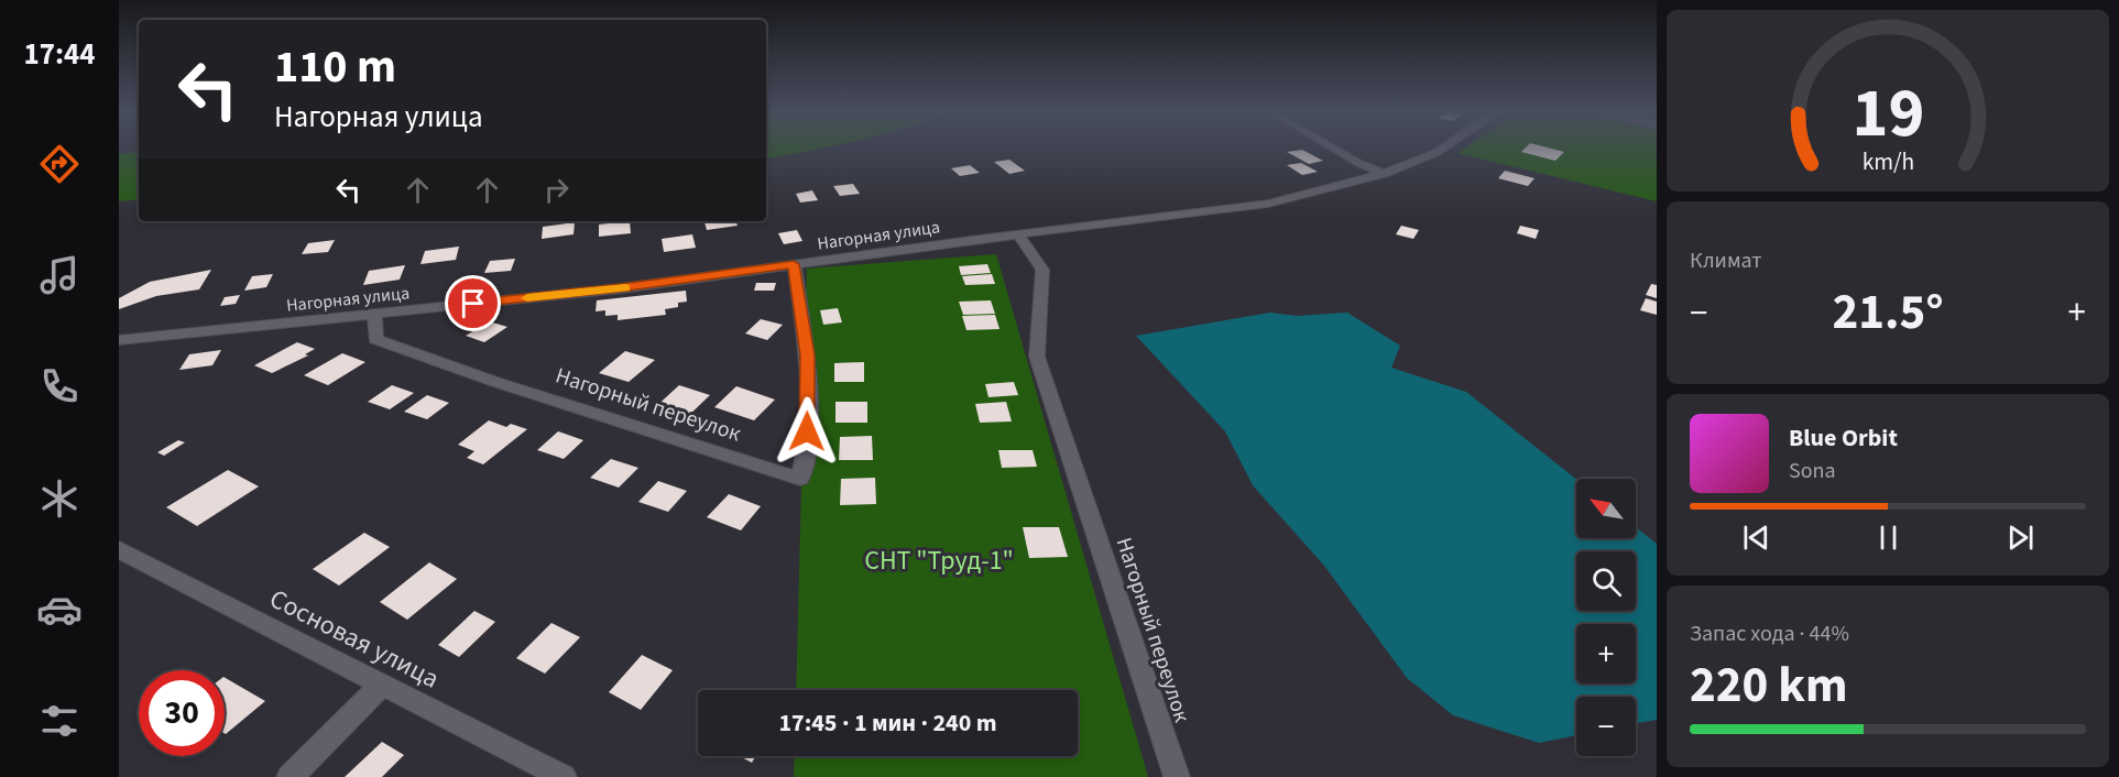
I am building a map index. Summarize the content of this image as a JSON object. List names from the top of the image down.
{
  "streets": {
    "street": ["Нагорная улица", "Нагорный переулок", "Сосновая улица"]
  },
  "crossings": [
    ["Нагорная улица", "Нагорный переулок"]
  ],
  "parks": ["СНТ \"Труд-1\""],
  "north": "top left",
  "page": {
    "tabs": "17:44",
    "turn": ["110 m", "Нагорная улица"],
    "tile": [
      "Климат",
      ["Запас хода · 44%", "220 km"]
    ],
    "heat": ["−", "21.5°", "+"],
    "song": ["Blue Orbit", "Sona"],
    "map_buttons": ["+", "−"],
    "limit": "30",
    "trip": "17:45 · 1 мин · 240 m",
    "gauge": ["19", "km/h"]
  }
}
